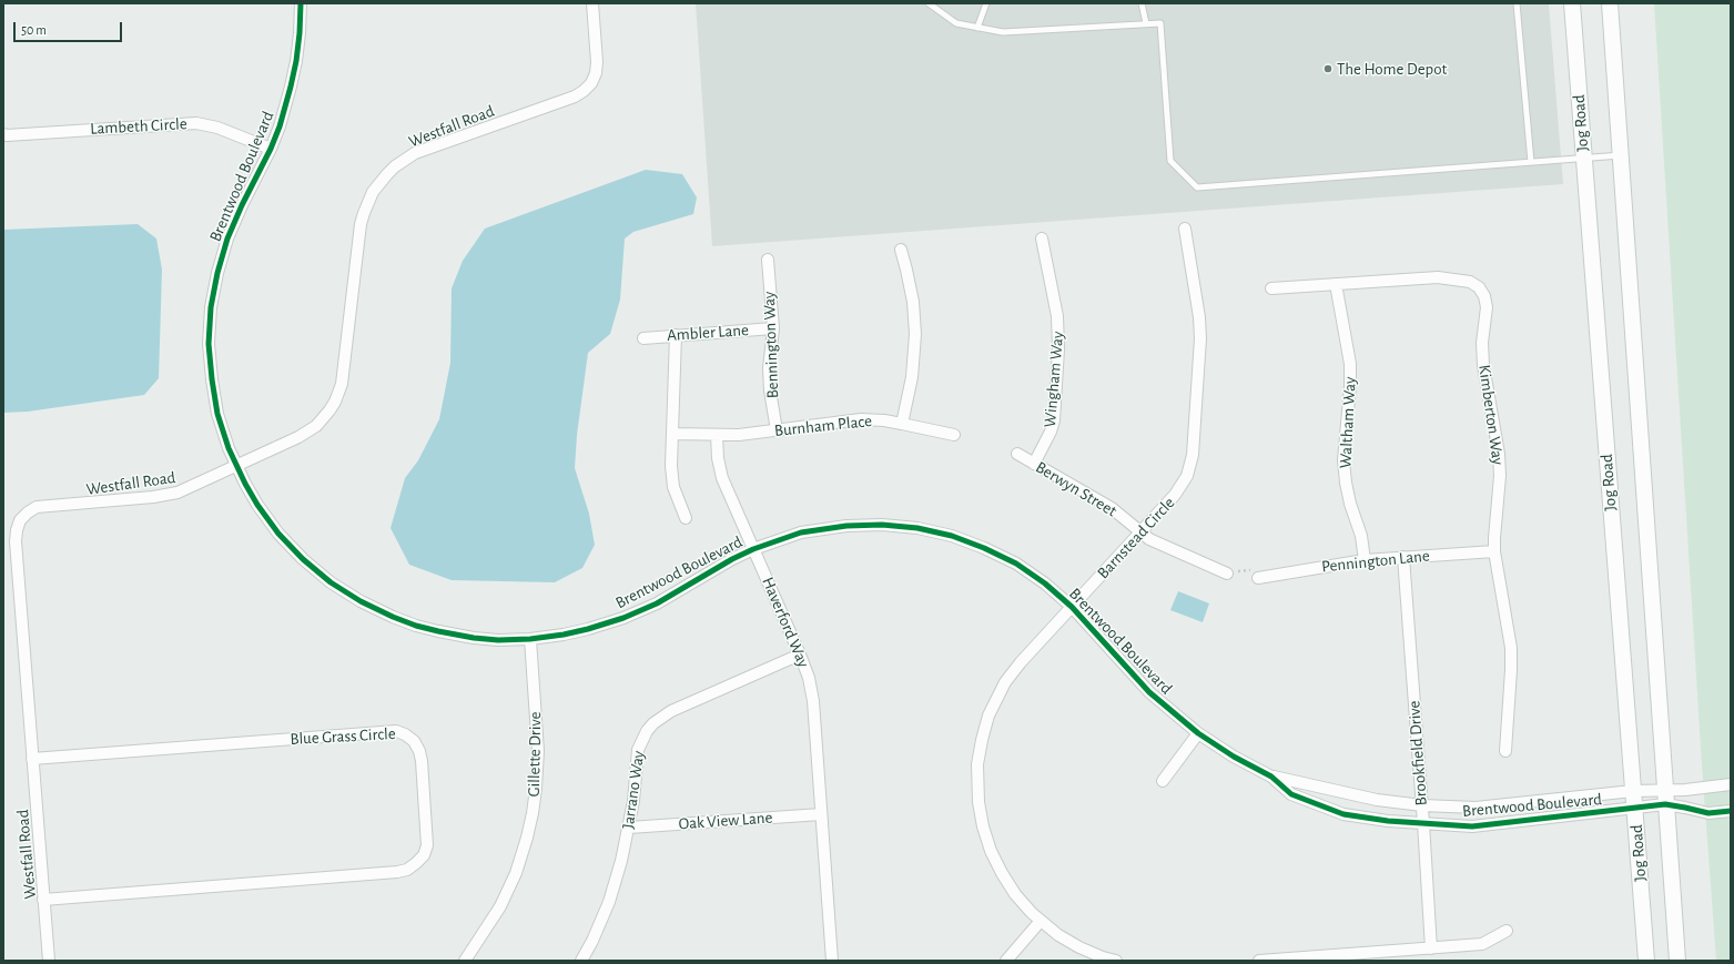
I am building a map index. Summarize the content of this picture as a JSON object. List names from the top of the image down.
{
  "streets": {
    "main road": ["Jog Road"],
    "street": [
      "Lambeth Circle",
      "Westfall Road",
      "Brentwood Boulevard",
      "Ambler Lane",
      "Bennington Way",
      "Wingham Way",
      "Kimberton Way",
      "Waltham Way",
      "Burnham Place",
      "Berwyn Street",
      "Barnstead Circle",
      "Pennington Lane",
      "Haverford Way",
      "Blue Grass Circle",
      "Brookfield Drive",
      "Gillette Drive",
      "Jarrano Way",
      "Oak View Lane"
    ]
  },
  "crossings": [
    ["Jog Road", "Brentwood Boulevard"],
    ["Lambeth Circle", "Brentwood Boulevard"],
    ["Westfall Road", "Brentwood Boulevard"],
    ["Westfall Road", "Blue Grass Circle"],
    ["Brentwood Boulevard", "Barnstead Circle"],
    ["Brentwood Boulevard", "Haverford Way"],
    ["Brentwood Boulevard", "Brookfield Drive"],
    ["Brentwood Boulevard", "Gillette Drive"],
    ["Ambler Lane", "Bennington Way"],
    ["Bennington Way", "Burnham Place"],
    ["Wingham Way", "Berwyn Street"],
    ["Kimberton Way", "Waltham Way"],
    ["Kimberton Way", "Pennington Lane"],
    ["Waltham Way", "Pennington Lane"],
    ["Burnham Place", "Haverford Way"],
    ["Berwyn Street", "Barnstead Circle"],
    ["Pennington Lane", "Brookfield Drive"],
    ["Haverford Way", "Jarrano Way"],
    ["Haverford Way", "Oak View Lane"],
    ["Jarrano Way", "Oak View Lane"]
  ],
  "places": ["The Home Depot"],
  "scale_bar": "50 m"
}
